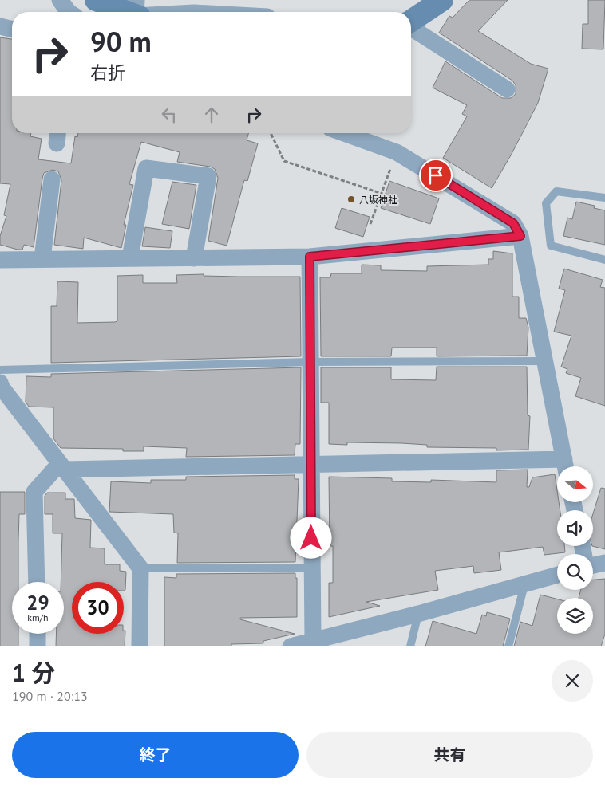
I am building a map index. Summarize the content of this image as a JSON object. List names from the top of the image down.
{
  "places": ["八坂神社"],
  "north": "right",
  "page": {
    "turn": ["90 m", "右折"],
    "speed": "29 km/h",
    "limit": "30",
    "heading": ["1 分", "190 m · 20:13"],
    "buttons": ["終了", "共有"]
  }
}
